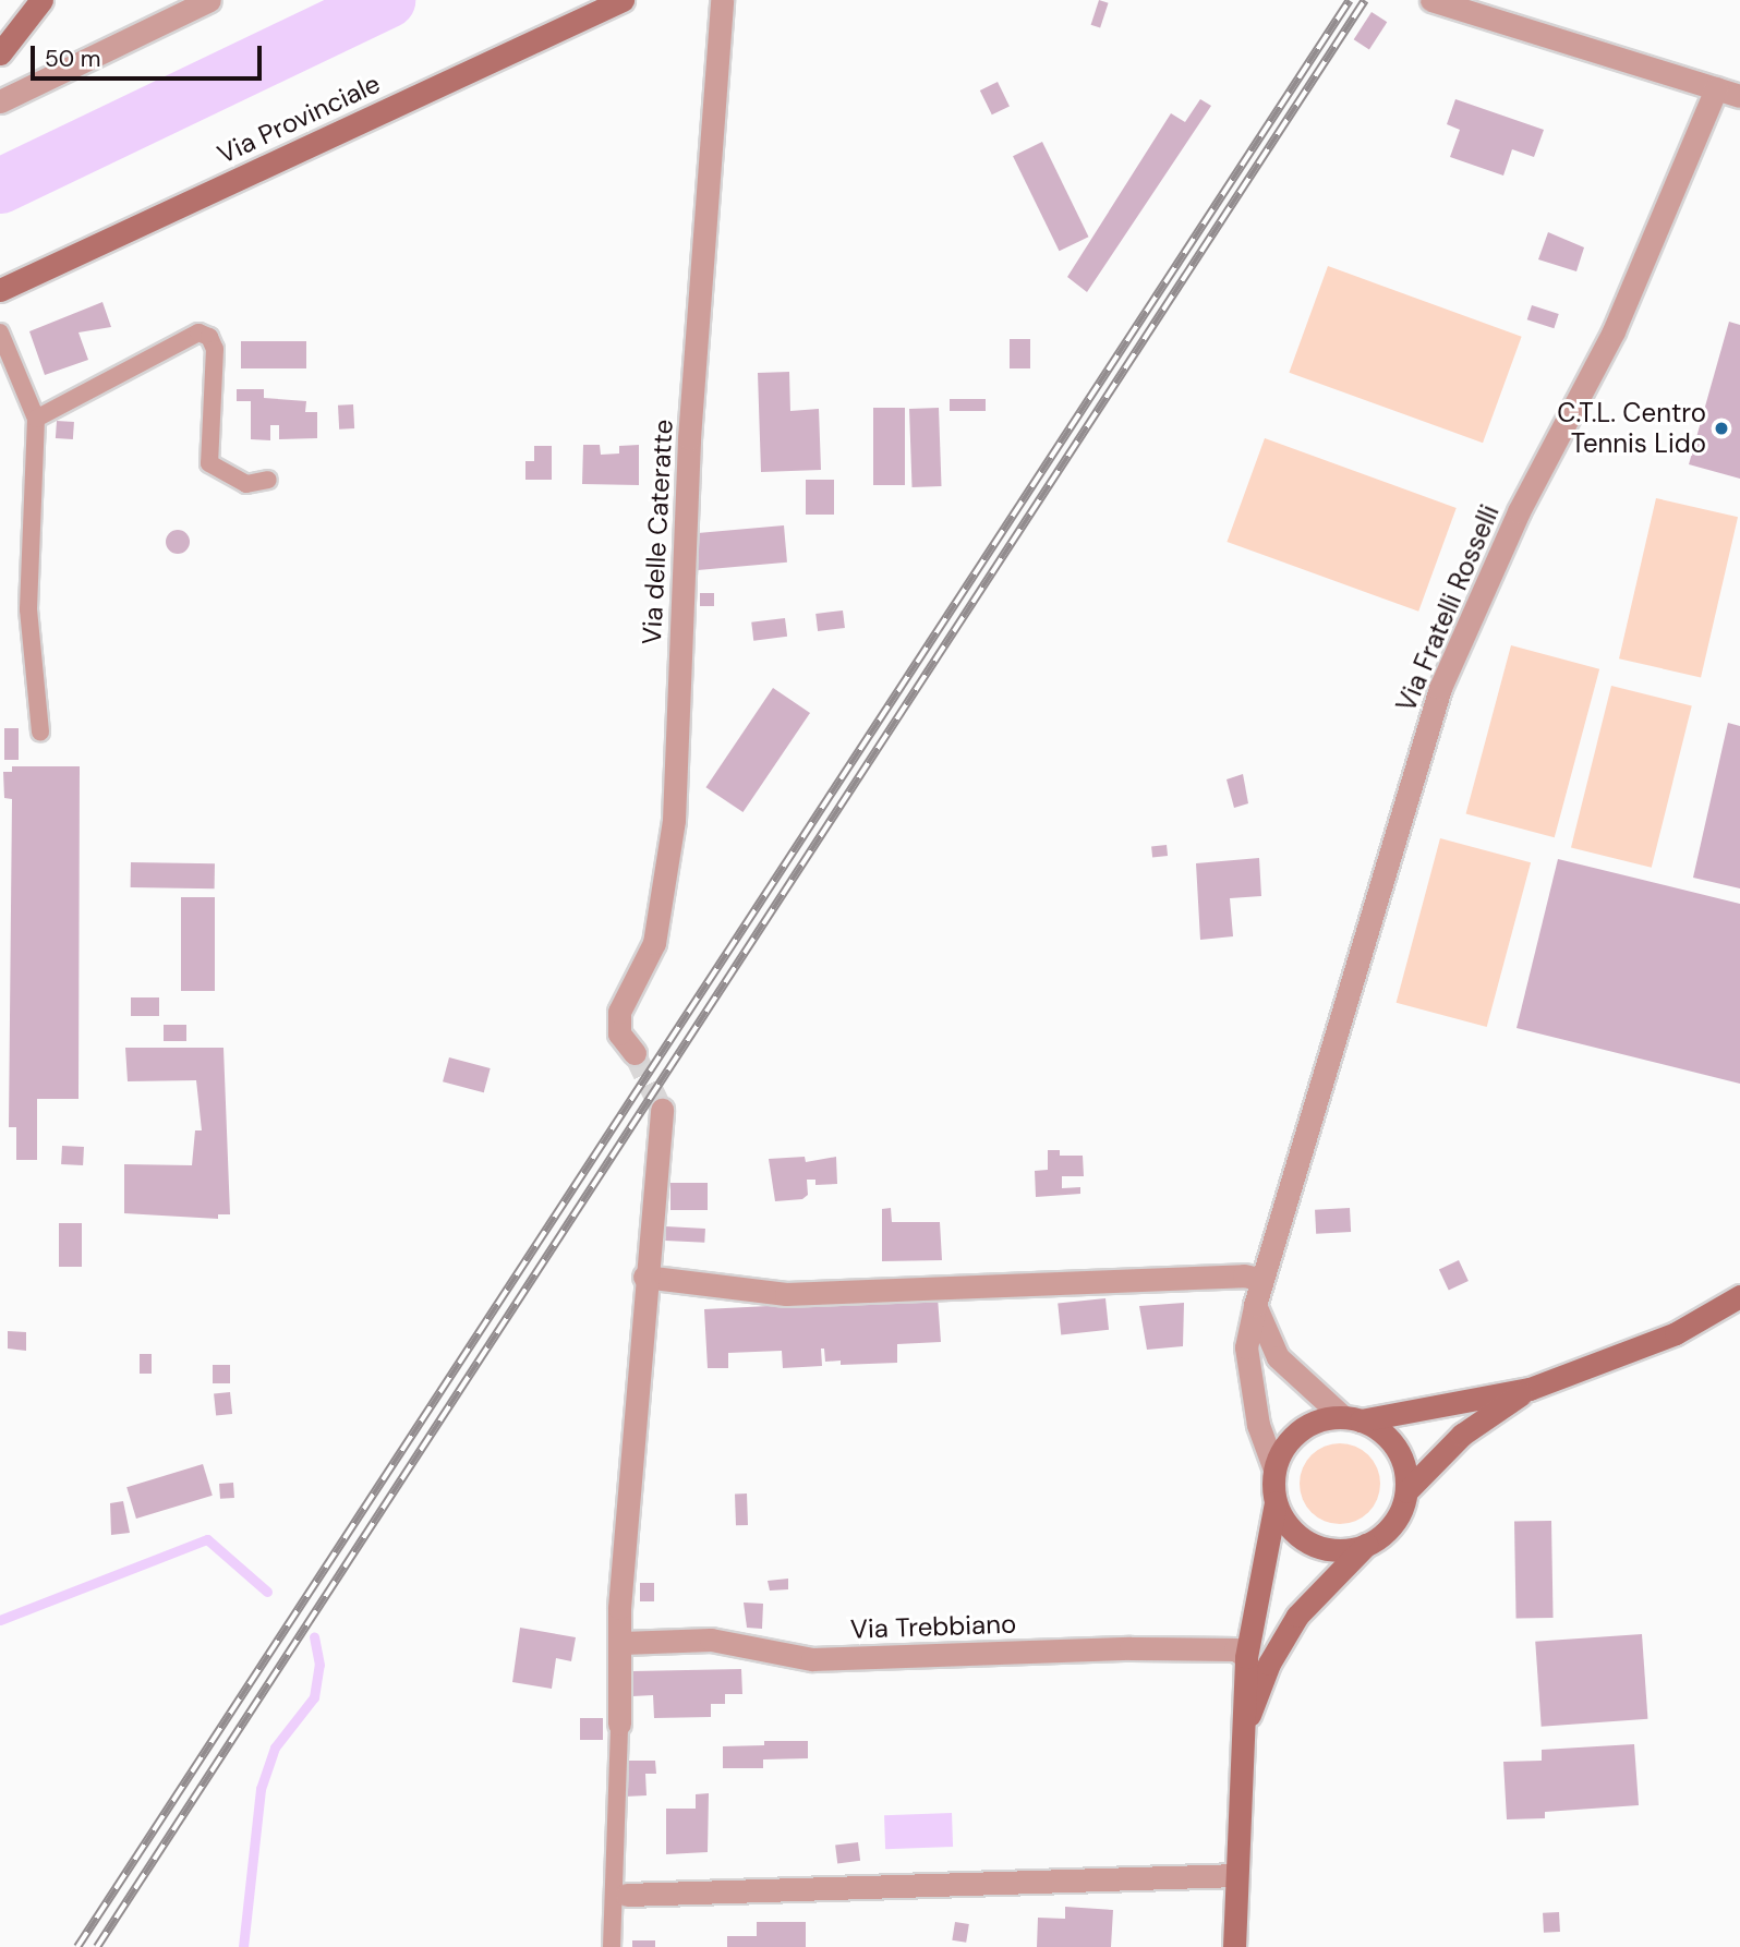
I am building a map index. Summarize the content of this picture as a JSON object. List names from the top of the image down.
{
  "streets": {
    "street": [
      "Via Provinciale",
      "Via delle Cateratte",
      "Via Fratelli Rosselli",
      "Via Trebbiano"
    ]
  },
  "places": ["C.T.L. Centro Tennis Lido"],
  "scale_bar": "50 m"
}
